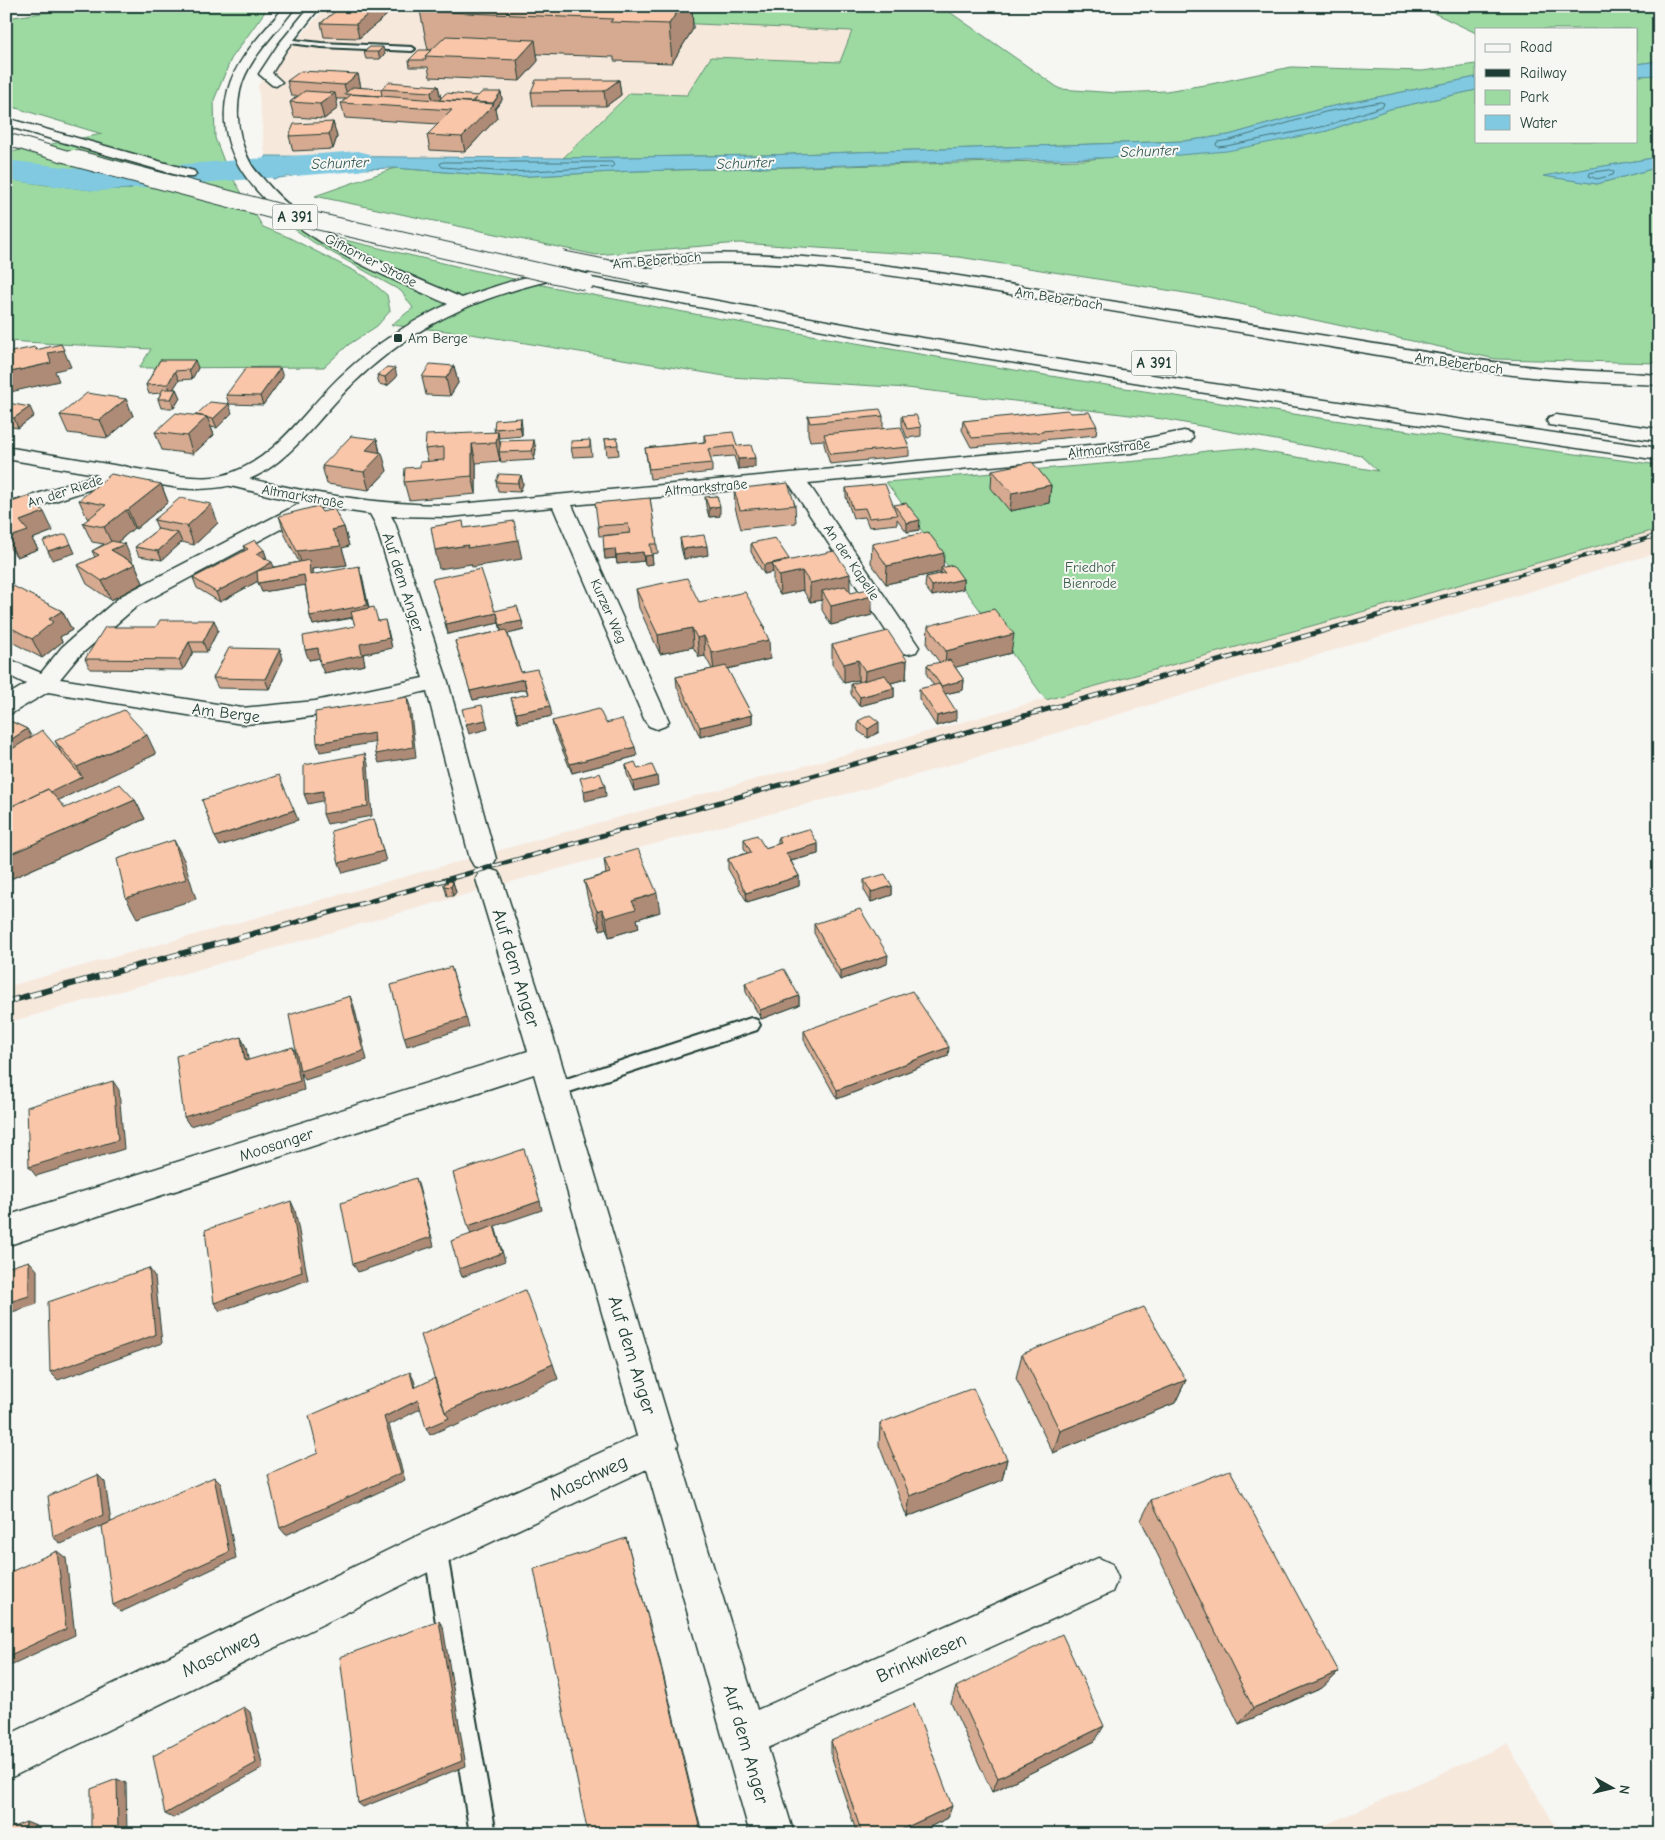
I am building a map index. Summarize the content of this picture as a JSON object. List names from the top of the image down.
{
  "streets": {
    "main road": [
      "A 391",
      "Gifhorner Straße",
      "Am Beberbach",
      "Altmarkstraße",
      "An der Riede",
      "An der Kapelle",
      "Auf dem Anger",
      "Kurzer Weg",
      "Am Berge",
      "Moosanger",
      "Maschweg",
      "Brinkwiesen"
    ]
  },
  "crossings": [
    ["Gifhorner Straße", "Am Beberbach"],
    ["Gifhorner Straße", "Altmarkstraße"],
    ["Am Beberbach", "Altmarkstraße"],
    ["Altmarkstraße", "An der Riede"],
    ["Altmarkstraße", "An der Kapelle"],
    ["Altmarkstraße", "Auf dem Anger"],
    ["Altmarkstraße", "Kurzer Weg"],
    ["Auf dem Anger", "Am Berge"],
    ["Auf dem Anger", "Moosanger"],
    ["Auf dem Anger", "Maschweg"],
    ["Auf dem Anger", "Brinkwiesen"]
  ],
  "water": ["Schunter"],
  "parks": ["Friedhof Bienrode"],
  "places": {
    "transit": ["Am Berge"]
  },
  "legend": [
    "Road",
    "Railway",
    "Park",
    "Water"
  ],
  "north": "right"
}
